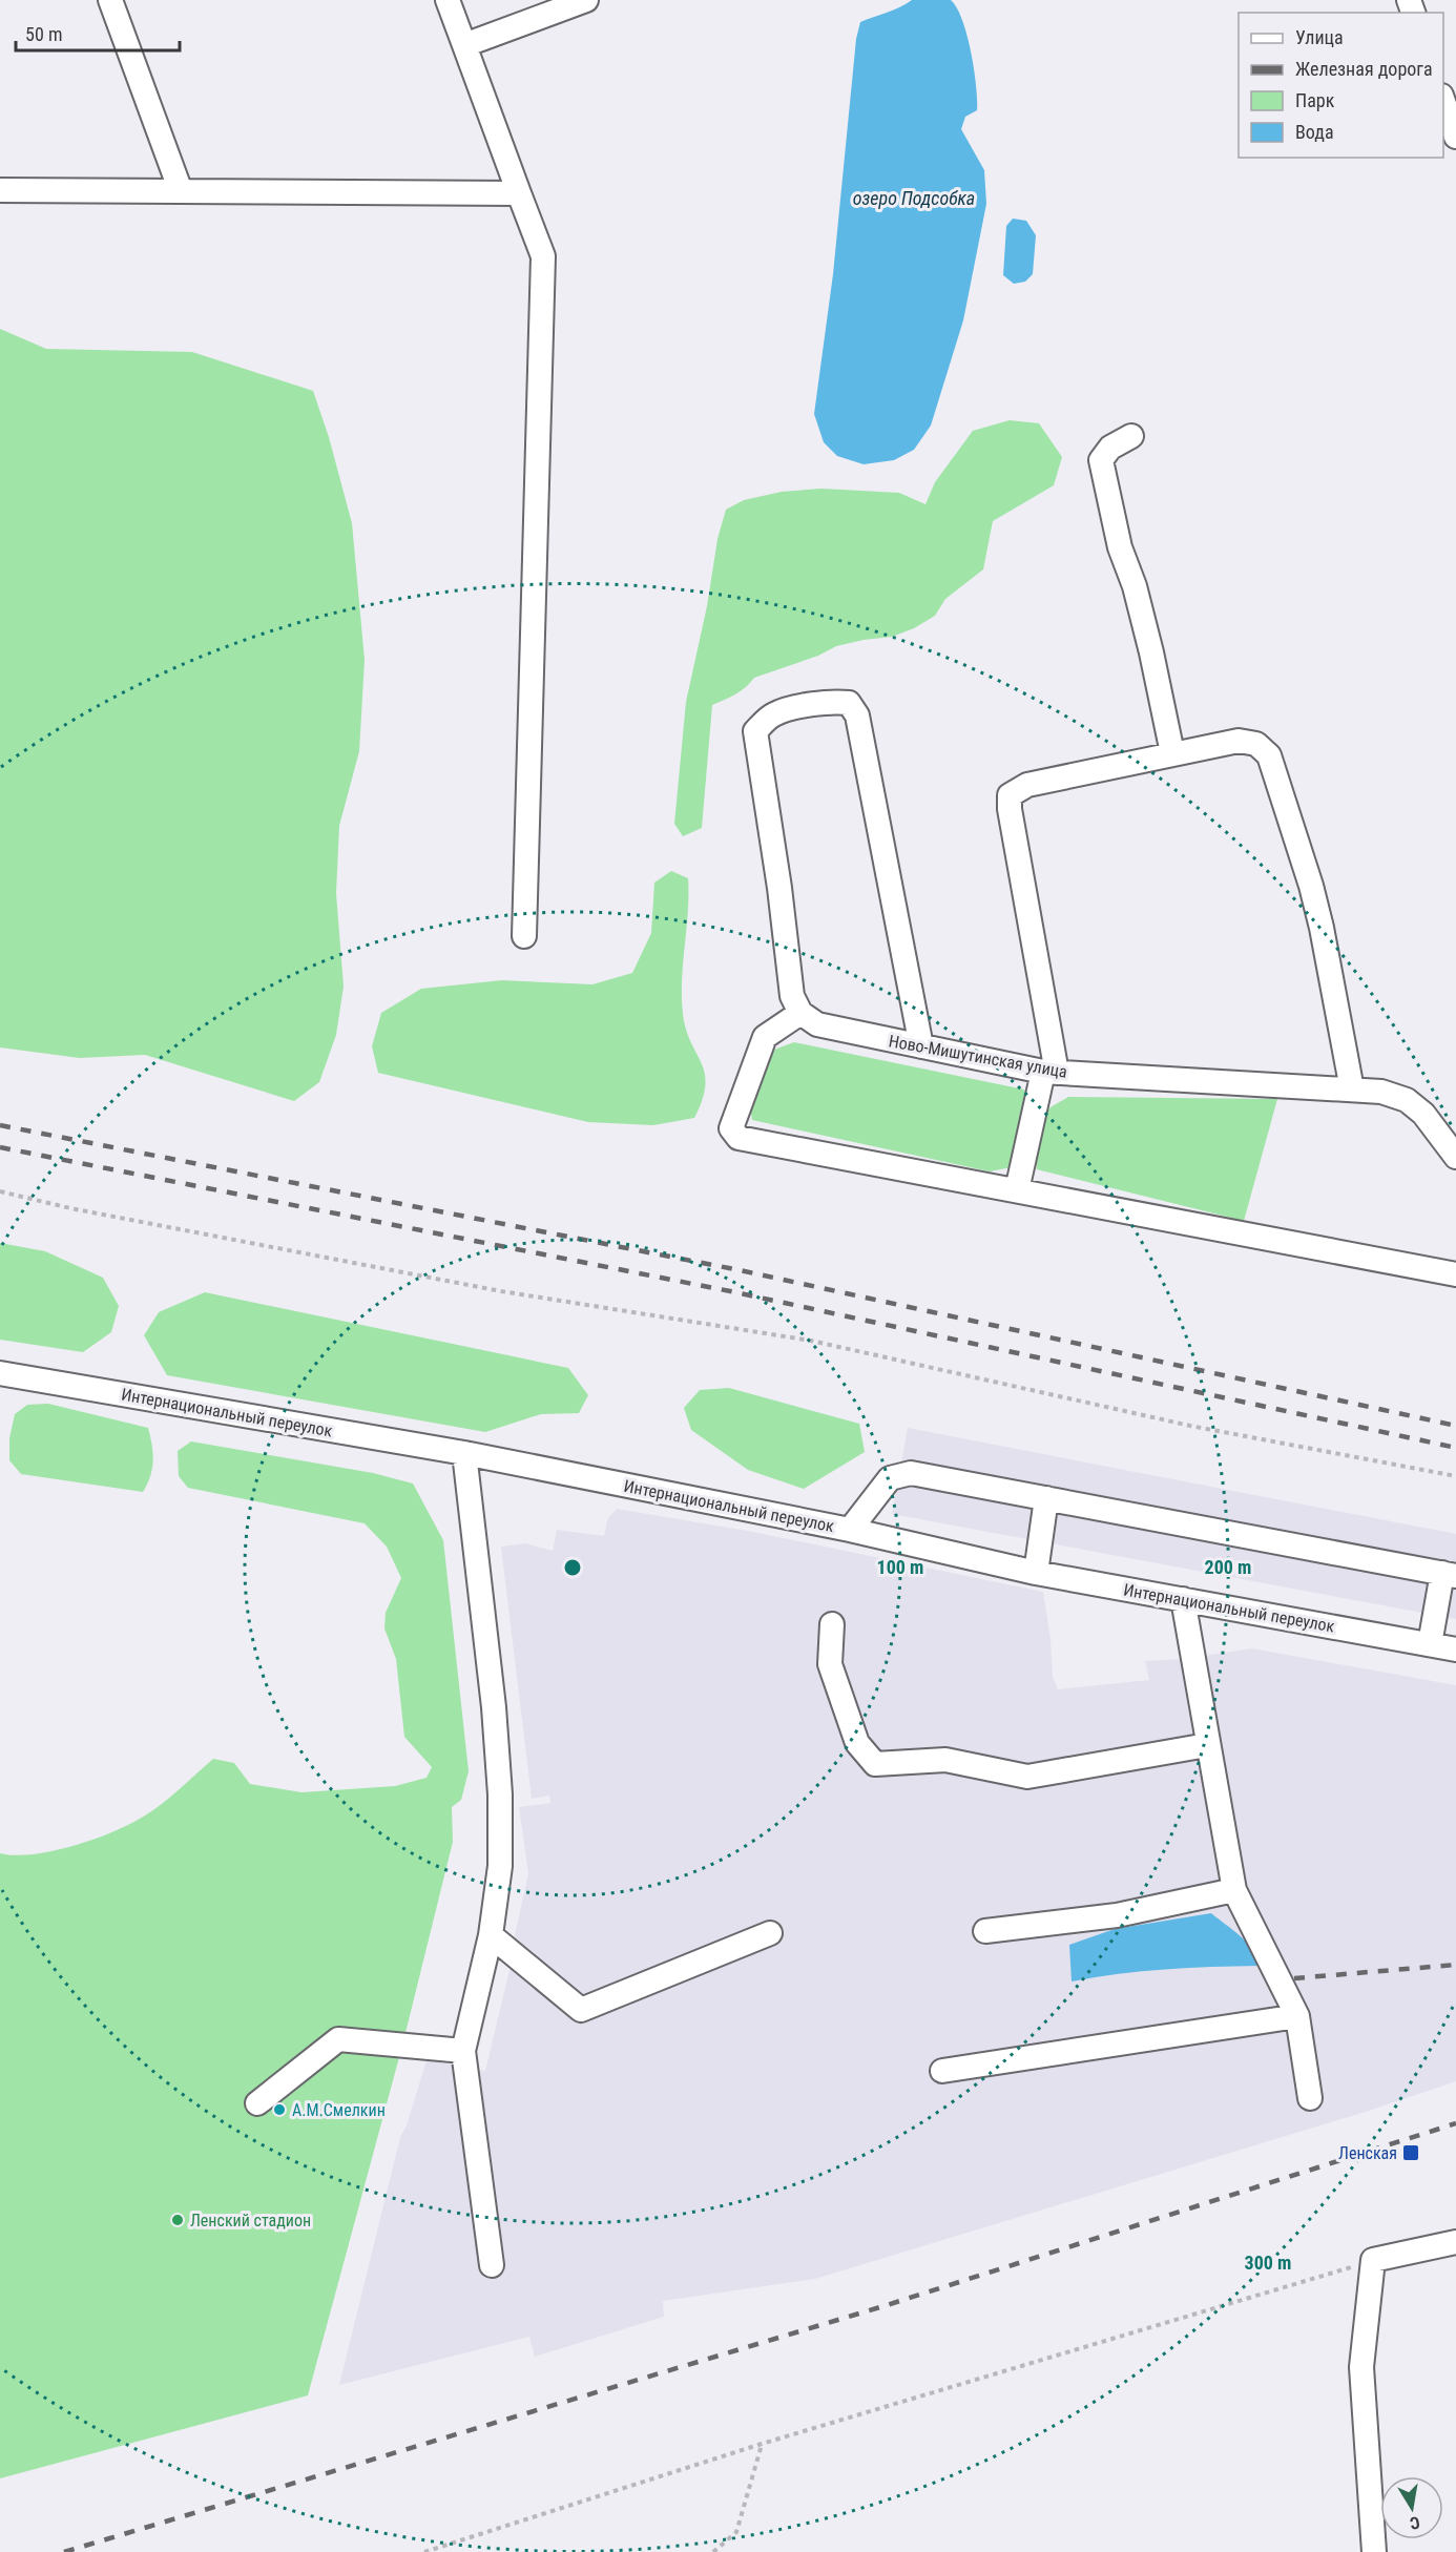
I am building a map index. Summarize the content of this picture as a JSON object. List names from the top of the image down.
{
  "streets": {
    "street": ["Ново-Мишутинская улица", "Интернациональный переулок"]
  },
  "water": ["озеро Подсобка"],
  "places": {
    "other": ["А.М.Смелкин", "Ленский стадион"],
    "transit": ["Ленская"]
  },
  "legend": [
    "Улица",
    "Железная дорога",
    "Парк",
    "Вода"
  ],
  "scale_bar": "50 m",
  "north": "bottom",
  "rings": ["100 m", "200 m", "300 m"]
}
